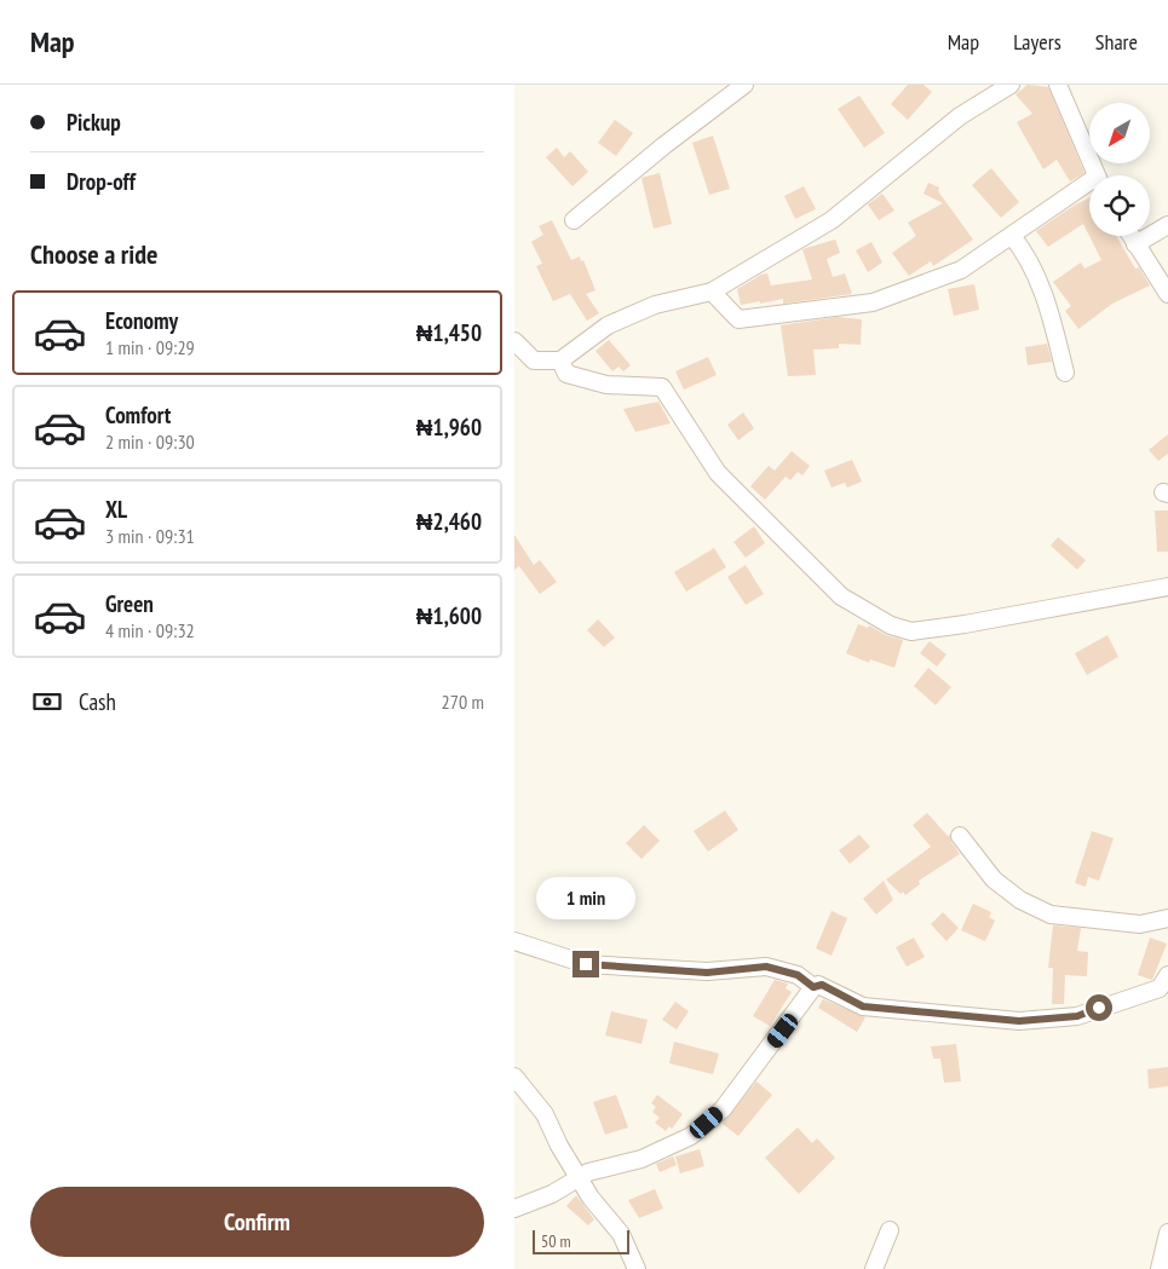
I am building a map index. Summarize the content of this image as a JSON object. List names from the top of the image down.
{
  "scale_bar": "50 m",
  "north": "bottom left",
  "page": {
    "header": "Map",
    "nav": ["Map", "Layers", "Share"],
    "banner": ["Pickup", "Drop-off"],
    "heading": "Choose a ride",
    "list": [
      {
        "name": "Economy",
        "note": "1 min · 09:29",
        "value": "₦1,450"
      },
      {
        "name": "Comfort",
        "note": "2 min · 09:30",
        "value": "₦1,960"
      },
      {
        "name": "XL",
        "note": "3 min · 09:31",
        "value": "₦2,460"
      },
      {
        "name": "Green",
        "note": "4 min · 09:32",
        "value": "₦1,600"
      }
    ],
    "pay": ["Cash", "270 m"],
    "bubble": "1 min",
    "buttons": "Confirm",
    "scale": "50 m"
  }
}
